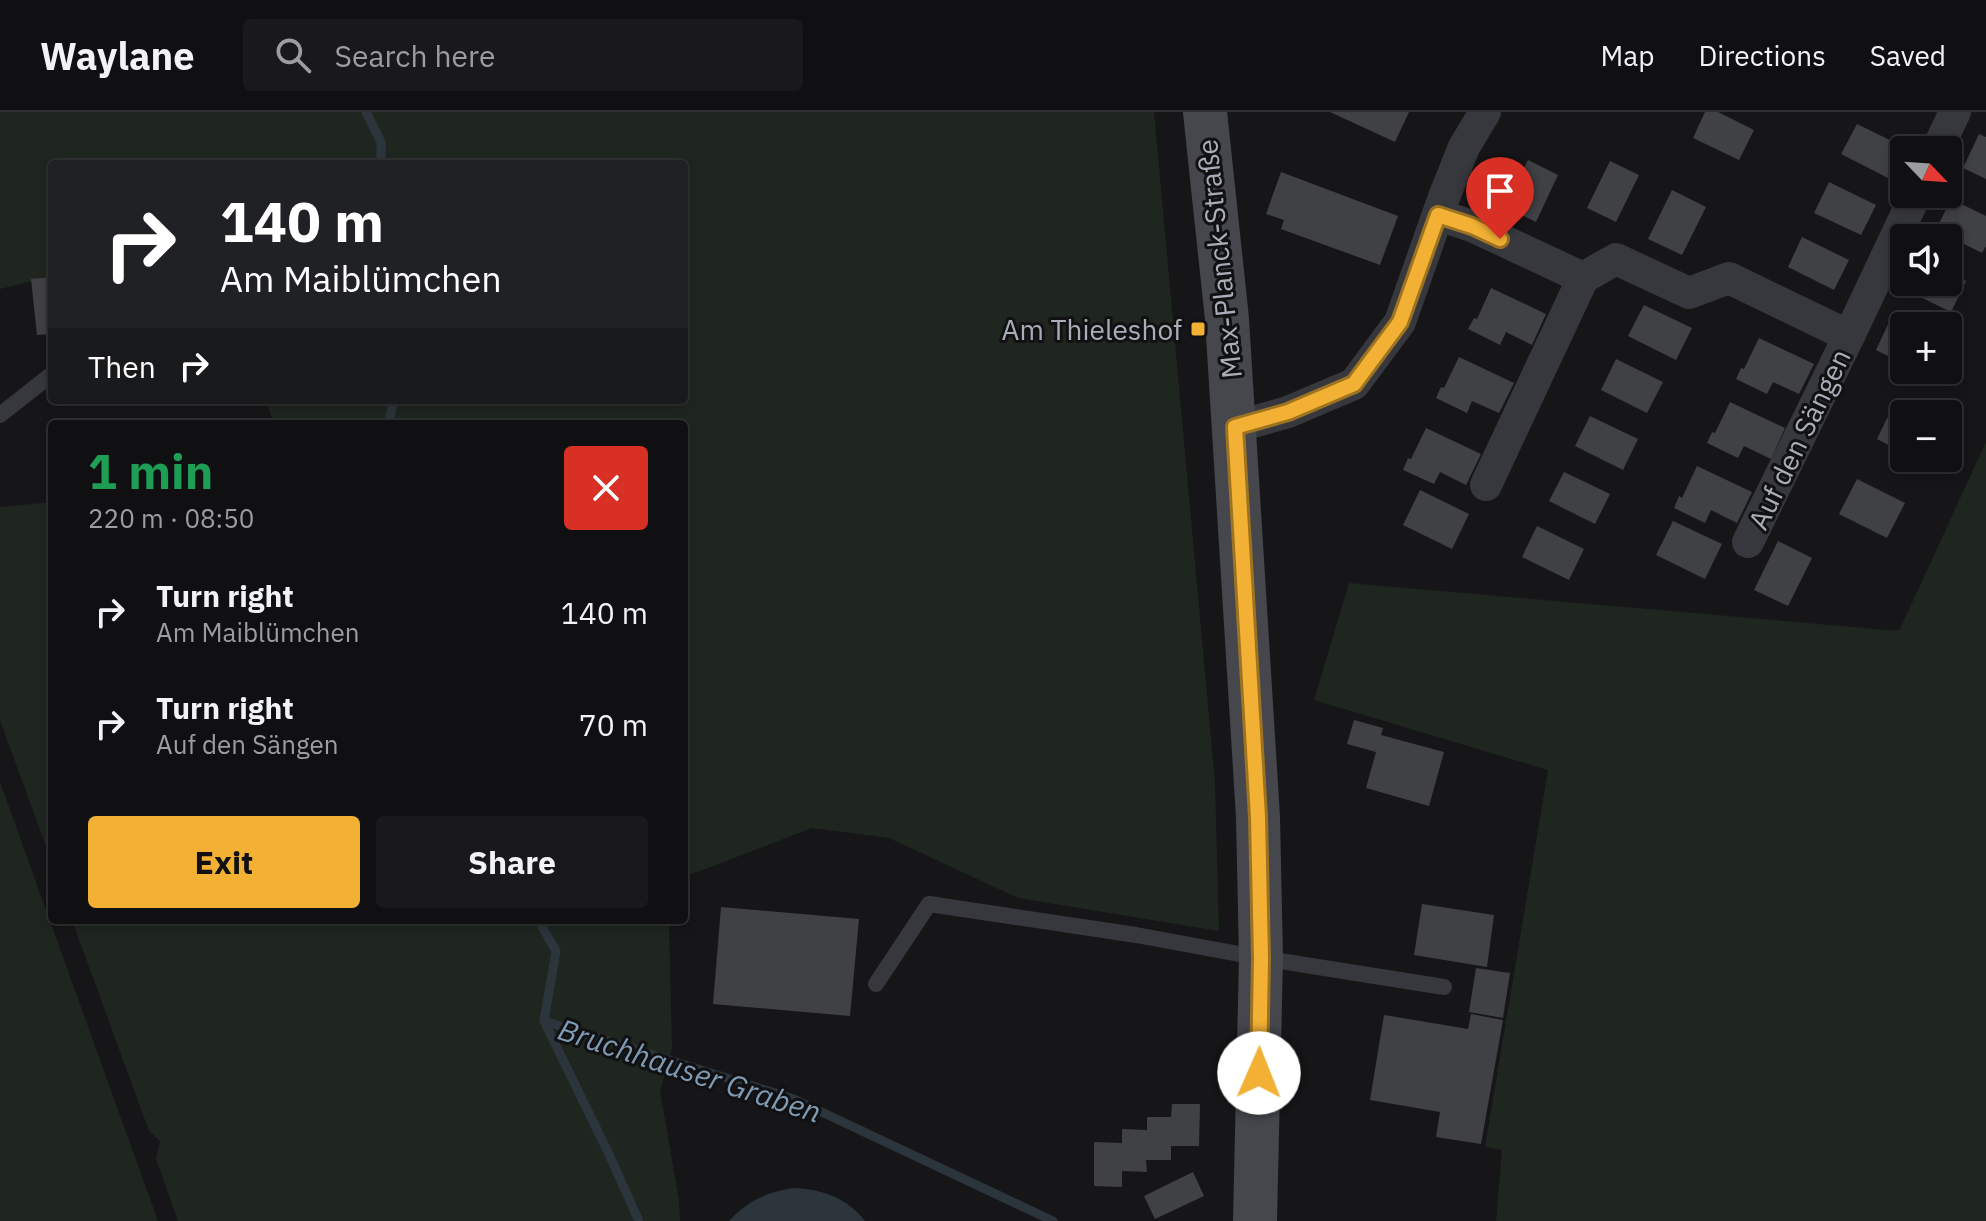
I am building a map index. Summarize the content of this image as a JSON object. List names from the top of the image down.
{
  "streets": {
    "street": ["Max-Planck-Straße", "Auf den Sängen"]
  },
  "water": ["Bruchhauser Graben"],
  "places": {
    "transit": ["Am Thieleshof"]
  },
  "north": "bottom right",
  "page": {
    "header": "Waylane",
    "search": "Search here",
    "nav": ["Map", "Directions", "Saved"],
    "map_buttons": ["+", "−"],
    "turn": ["140 m", "Am Maiblümchen"],
    "then": "Then",
    "heading": ["1 min", "220 m · 08:50"],
    "list": [
      {
        "name": "Turn right",
        "note": "Am Maiblümchen",
        "value": "140 m"
      },
      {
        "name": "Turn right",
        "note": "Auf den Sängen",
        "value": "70 m"
      }
    ],
    "buttons": ["Exit", "Share"]
  }
}
